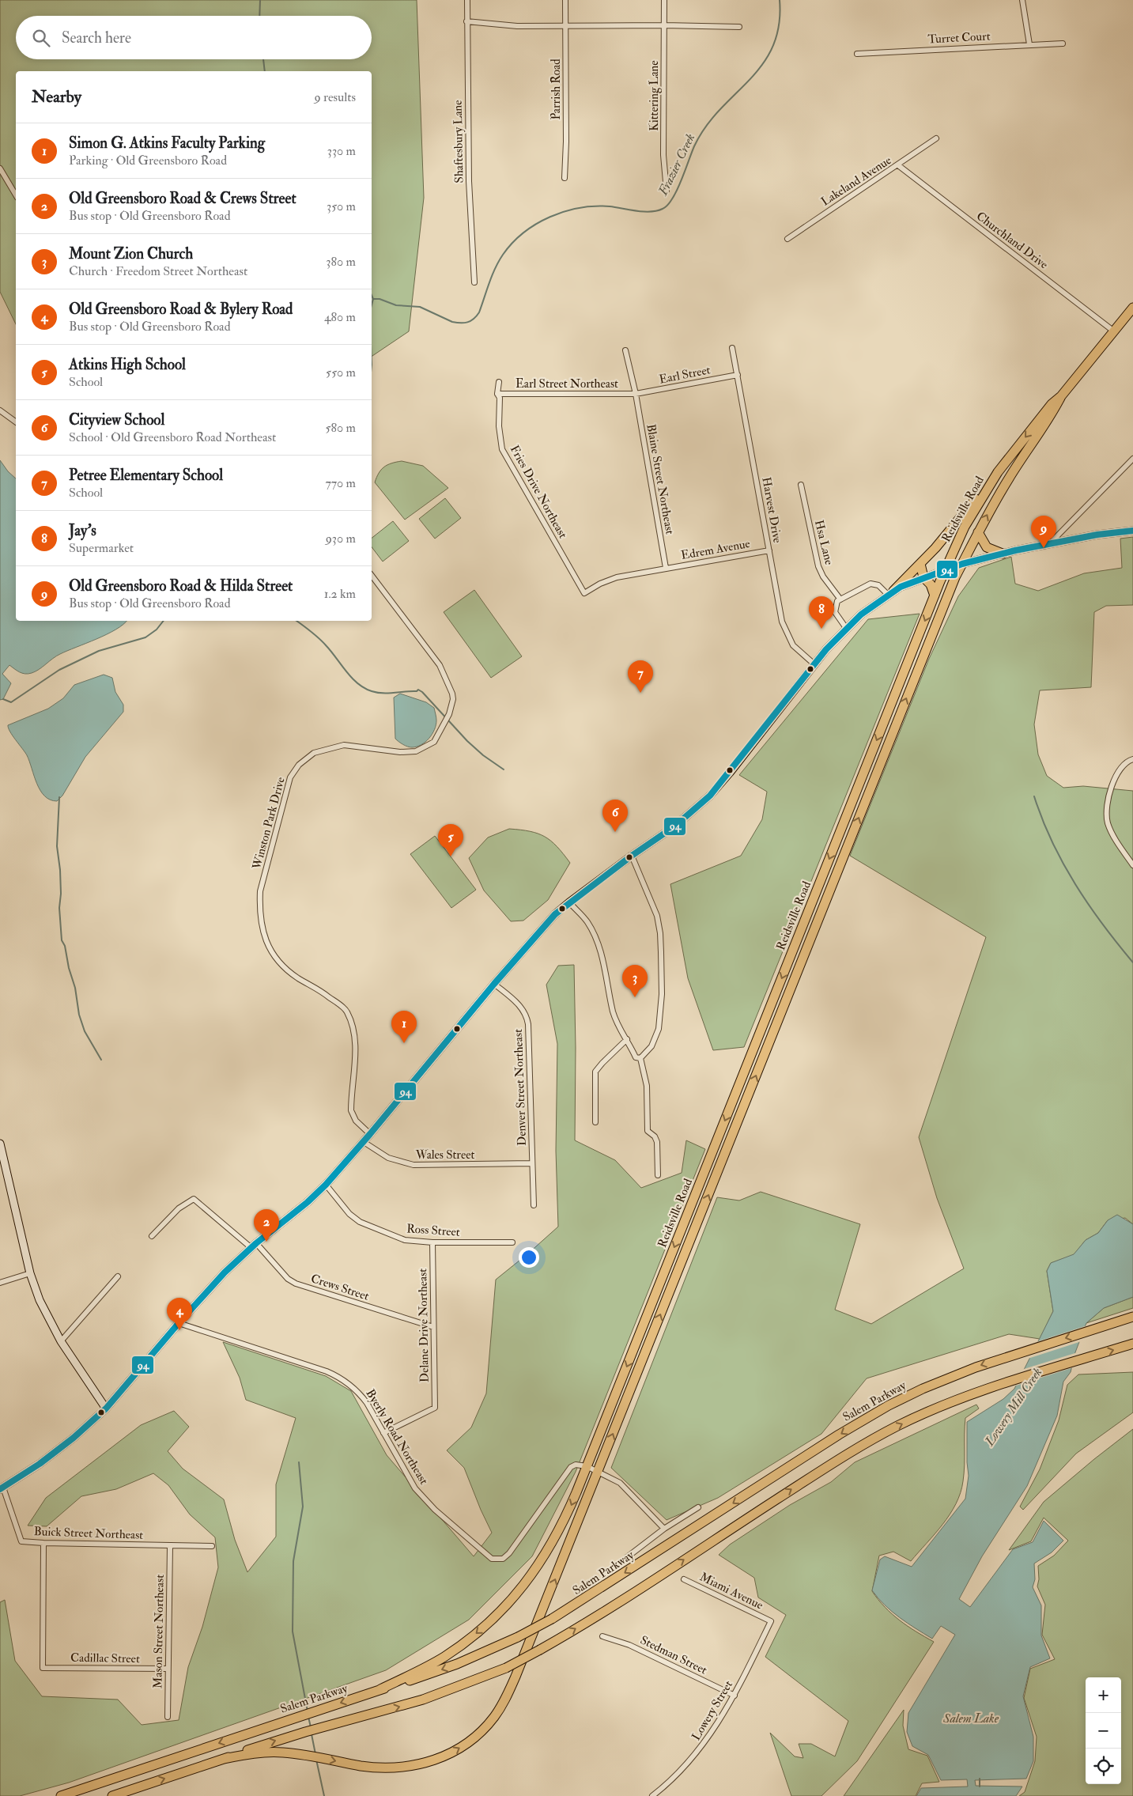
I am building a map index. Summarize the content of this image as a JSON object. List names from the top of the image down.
{
  "streets": {
    "highway": ["Reidsville Road", "Salem Parkway"],
    "street": [
      "Turret Court",
      "Parrish Road",
      "Kittering Lane",
      "Shaftesbury Lane",
      "Lakeland Avenue",
      "Churchland Drive",
      "Earl Street",
      "Earl Street Northeast",
      "Blaine Street Northeast",
      "Fries Drive Northeast",
      "Harvest Drive",
      "Hsa Lane",
      "Edrem Avenue",
      "Winston Park Drive",
      "Denver Street Northeast",
      "Wales Street",
      "Ross Street",
      "Crews Street",
      "Delane Drive Northeast",
      "Byerly Road Northeast",
      "Buick Street Northeast",
      "Miami Avenue",
      "Mason Street Northeast",
      "Stedman Street",
      "Cadillac Street",
      "Lowery Street"
    ]
  },
  "crossings": [
    ["Lakeland Avenue", "Churchland Drive"],
    ["Churchland Drive", "Reidsville Road"],
    ["Earl Street", "Earl Street Northeast"],
    ["Earl Street", "Blaine Street Northeast"],
    ["Earl Street", "Harvest Drive"],
    ["Earl Street Northeast", "Blaine Street Northeast"],
    ["Earl Street Northeast", "Fries Drive Northeast"],
    ["Blaine Street Northeast", "Edrem Avenue"],
    ["Fries Drive Northeast", "Edrem Avenue"],
    ["Reidsville Road", "Salem Parkway"],
    ["Reidsville Road", "Byerly Road Northeast"],
    ["Harvest Drive", "Edrem Avenue"],
    ["Denver Street Northeast", "Wales Street"],
    ["Ross Street", "Delane Drive Northeast"],
    ["Crews Street", "Delane Drive Northeast"],
    ["Delane Drive Northeast", "Byerly Road Northeast"],
    ["Buick Street Northeast", "Mason Street Northeast"],
    ["Buick Street Northeast", "Cadillac Street"],
    ["Miami Avenue", "Lowery Street"],
    ["Mason Street Northeast", "Cadillac Street"],
    ["Stedman Street", "Lowery Street"]
  ],
  "water": ["Frazier Creek", "Lowery Mill Creek", "Salem Lake"],
  "lines": ["transit line 94"],
  "page": {
    "search": "Search here",
    "heading": ["Nearby", "9 results"],
    "list": [
      {
        "mark": "1",
        "name": "Simon G. Atkins Faculty Parking",
        "note": "Parking · Old Greensboro Road",
        "value": "330 m"
      },
      {
        "mark": "2",
        "name": "Old Greensboro Road & Crews Street",
        "note": "Bus stop · Old Greensboro Road",
        "value": "350 m"
      },
      {
        "mark": "3",
        "name": "Mount Zion Church",
        "note": "Church · Freedom Street Northeast",
        "value": "380 m"
      },
      {
        "mark": "4",
        "name": "Old Greensboro Road & Bylery Road",
        "note": "Bus stop · Old Greensboro Road",
        "value": "480 m"
      },
      {
        "mark": "5",
        "name": "Atkins High School",
        "note": "School",
        "value": "550 m"
      },
      {
        "mark": "6",
        "name": "Cityview School",
        "note": "School · Old Greensboro Road Northeast",
        "value": "580 m"
      },
      {
        "mark": "7",
        "name": "Petree Elementary School",
        "note": "School",
        "value": "770 m"
      },
      {
        "mark": "8",
        "name": "Jay's",
        "note": "Supermarket",
        "value": "930 m"
      },
      {
        "mark": "9",
        "name": "Old Greensboro Road & Hilda Street",
        "note": "Bus stop · Old Greensboro Road",
        "value": "1.2 km"
      }
    ],
    "pins": [
      "9",
      "8",
      "7",
      "6",
      "5",
      "3",
      "1",
      "2",
      "4"
    ],
    "map_buttons": ["+", "−"]
  }
}
